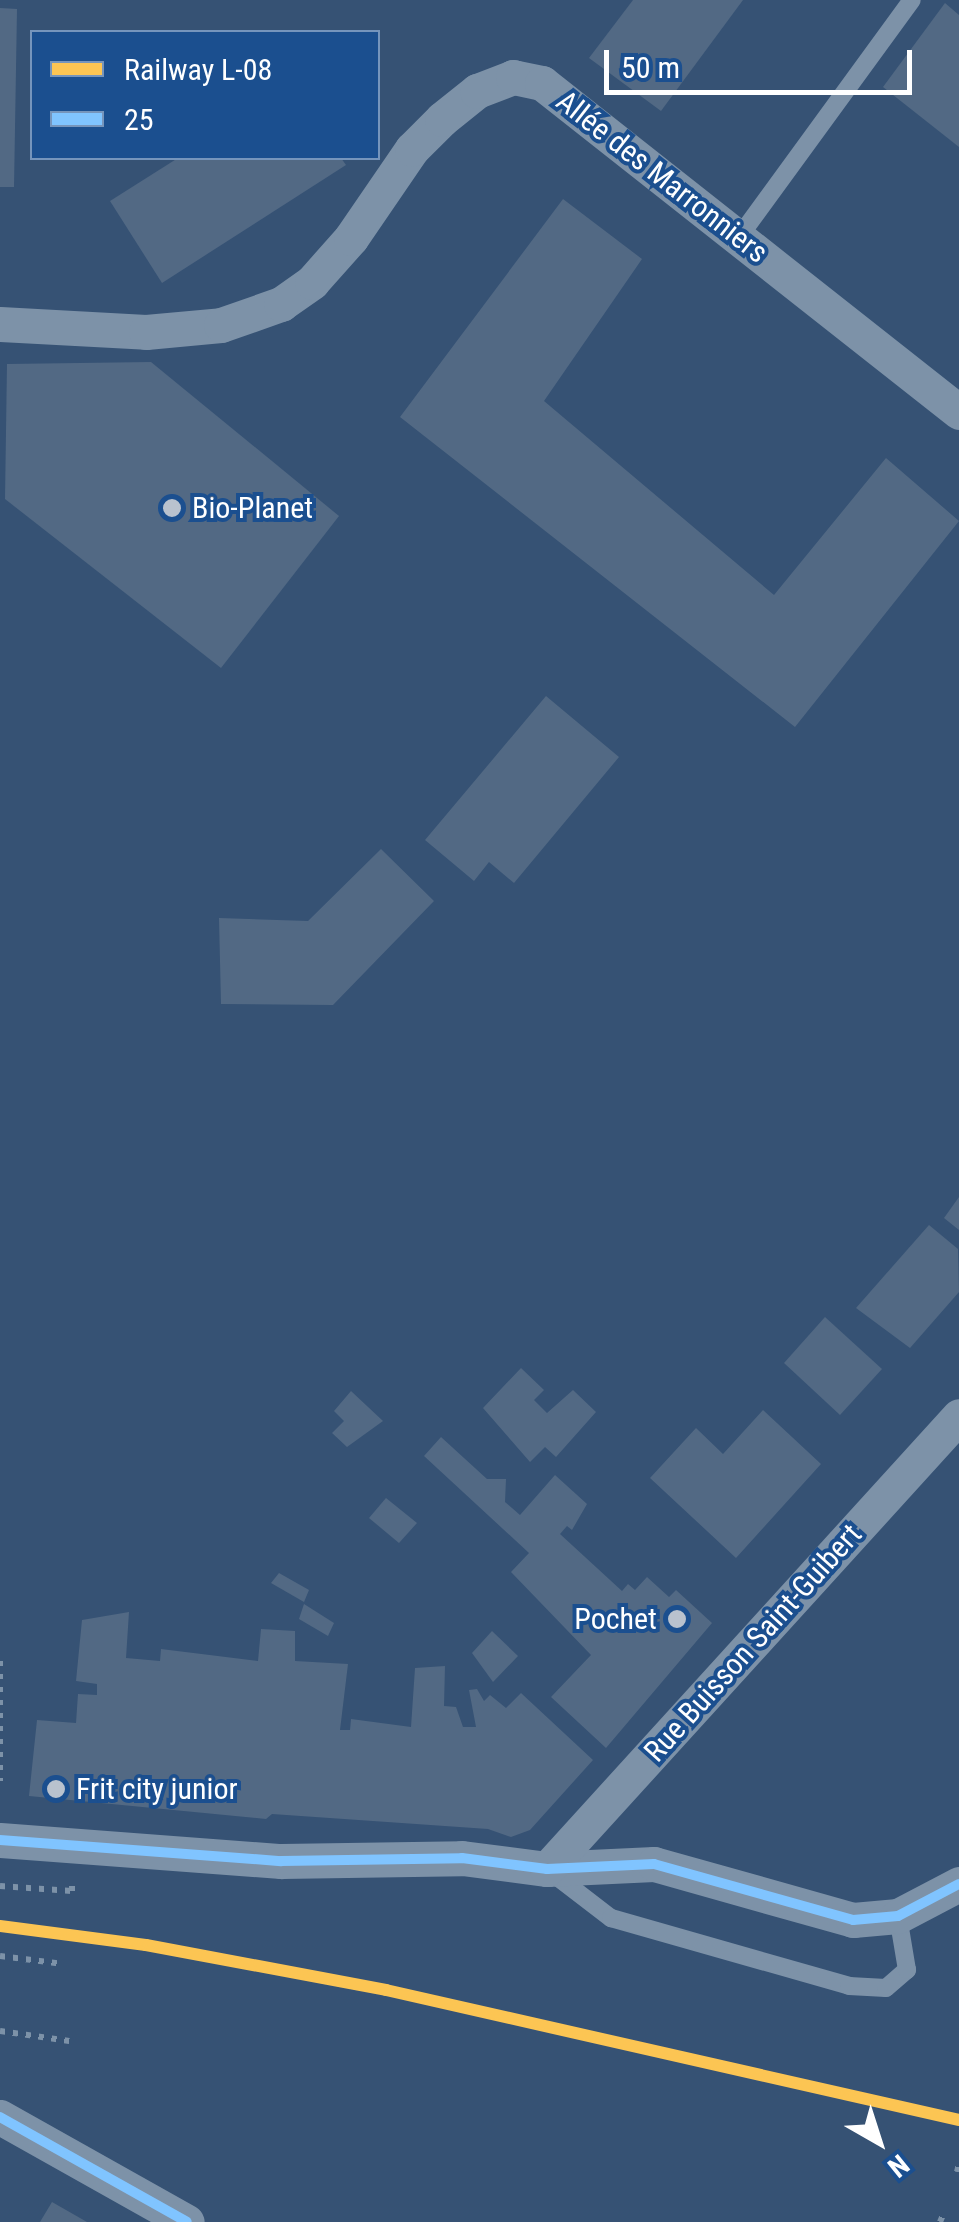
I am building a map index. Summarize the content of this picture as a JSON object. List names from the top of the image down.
{
  "streets": {
    "street": ["Allée des Marronniers", "Rue Buisson Saint-Guibert"]
  },
  "places": ["Bio-Planet", "Pochet", "Frit city junior"],
  "lines": ["transit line 25", "rail line L-08"],
  "legend": ["Railway L-08", "25"],
  "scale_bar": "50 m",
  "north": "bottom right"
}
